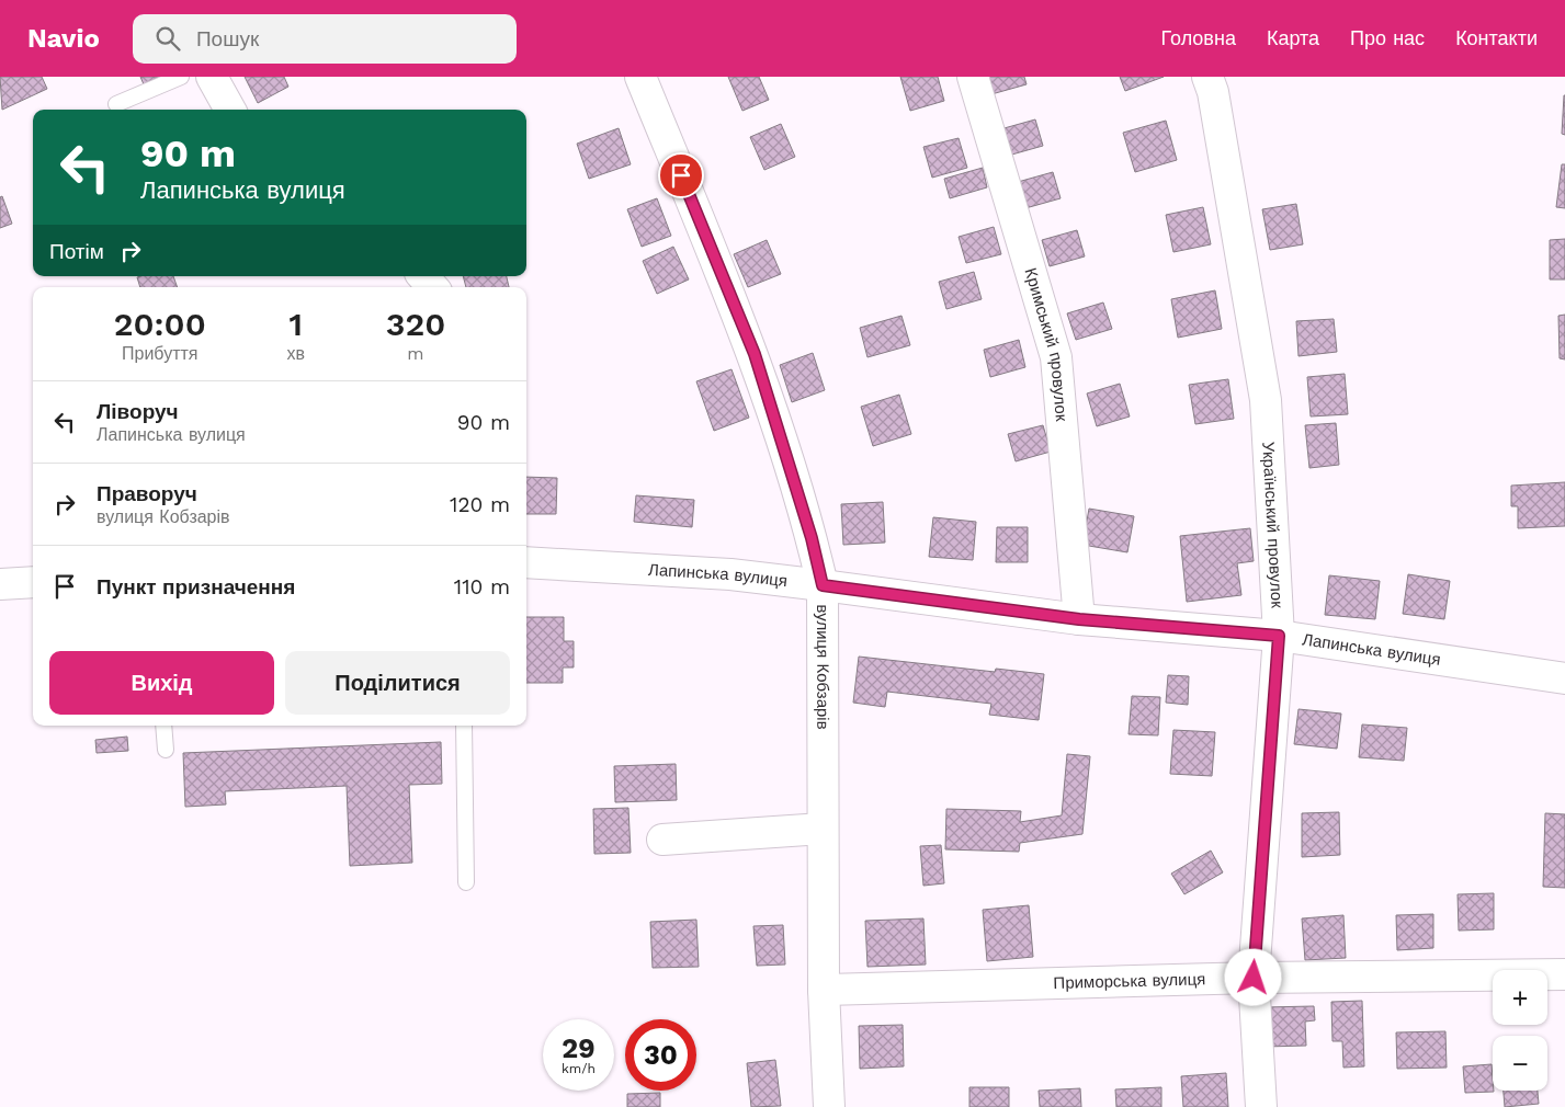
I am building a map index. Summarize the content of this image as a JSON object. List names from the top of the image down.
{
  "streets": {
    "street": [
      "Кримський провулок",
      "Український провулок",
      "Лапинська вулиця",
      "вулиця Кобзарів",
      "Приморська вулиця"
    ]
  },
  "crossings": [
    ["Кримський провулок", "Лапинська вулиця"],
    ["Український провулок", "Лапинська вулиця"],
    ["Український провулок", "Приморська вулиця"],
    ["Лапинська вулиця", "вулиця Кобзарів"],
    ["вулиця Кобзарів", "Приморська вулиця"]
  ],
  "page": {
    "header": "Navio",
    "search": "Пошук",
    "nav": [
      "Головна",
      "Карта",
      "Про нас",
      "Контакти"
    ],
    "turn": ["90 m", "Лапинська вулиця"],
    "then": "Потім",
    "eta": [
      "20:00",
      "Прибуття",
      "1",
      "хв",
      "320",
      "m"
    ],
    "list": [
      {
        "name": "Ліворуч",
        "note": "Лапинська вулиця",
        "value": "90 m"
      },
      {
        "name": "Праворуч",
        "note": "вулиця Кобзарів",
        "value": "120 m"
      },
      {
        "name": "Пункт призначення",
        "value": "110 m"
      }
    ],
    "buttons": ["Вихід", "Поділитися"],
    "map_buttons": ["+", "−"],
    "speed": "29 km/h",
    "limit": "30"
  }
}
